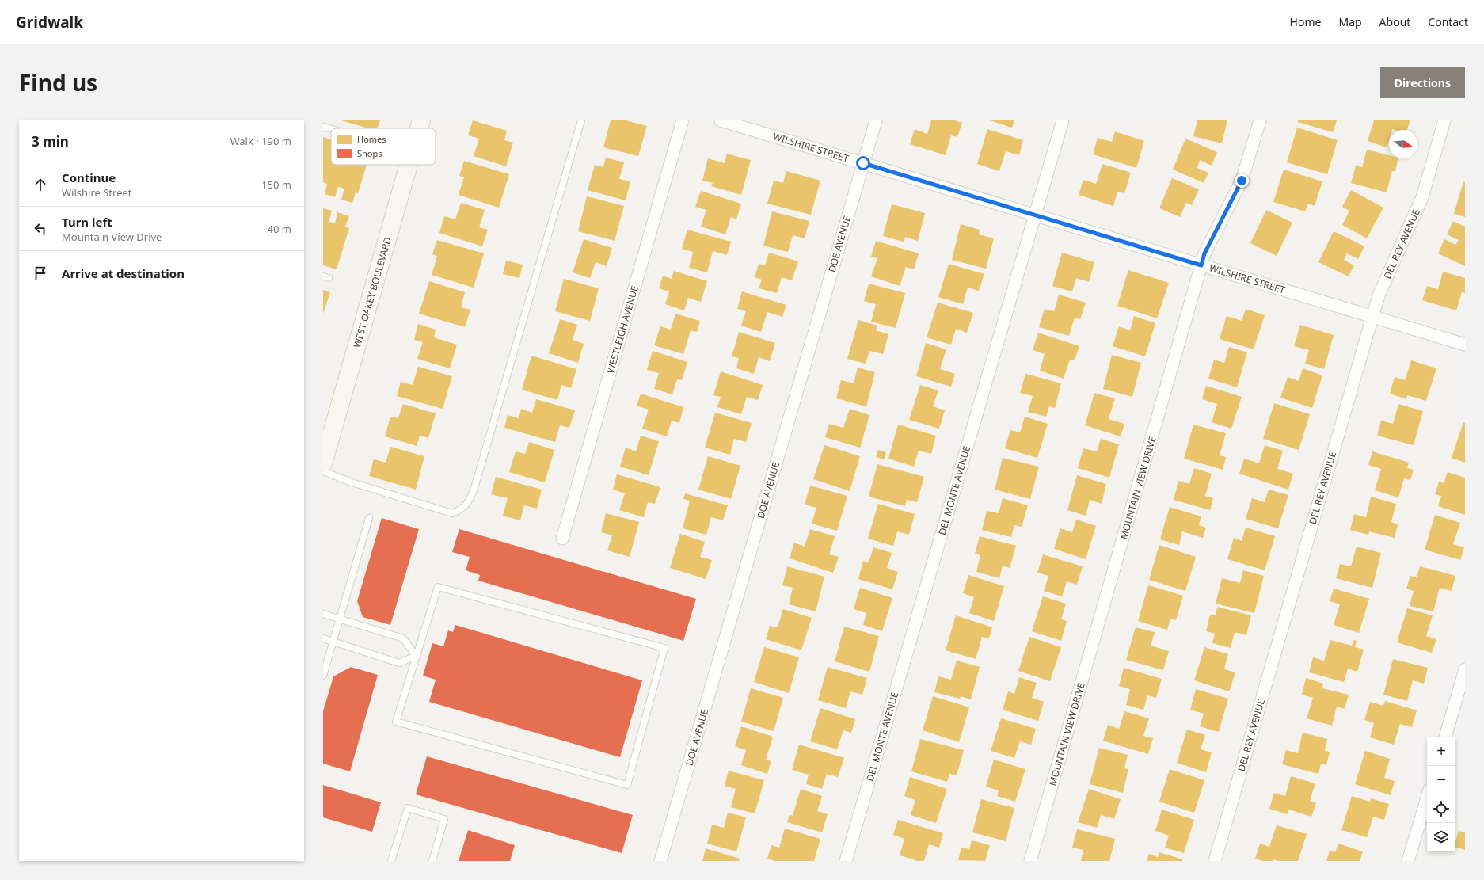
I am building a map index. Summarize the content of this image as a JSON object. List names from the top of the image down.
{
  "streets": {
    "main road": ["WEST OAKEY BOULEVARD"],
    "street": [
      "WILSHIRE STREET",
      "DOE AVENUE",
      "DEL REY AVENUE",
      "WESTLEIGH AVENUE",
      "MOUNTAIN VIEW DRIVE",
      "DEL MONTE AVENUE"
    ]
  },
  "crossings": [
    ["WILSHIRE STREET", "DOE AVENUE"],
    ["WILSHIRE STREET", "DEL REY AVENUE"],
    ["WILSHIRE STREET", "MOUNTAIN VIEW DRIVE"],
    ["WILSHIRE STREET", "DEL MONTE AVENUE"]
  ],
  "legend": ["Homes", "Shops"],
  "north": "right",
  "page": {
    "header": "Gridwalk",
    "nav": [
      "Home",
      "Map",
      "About",
      "Contact"
    ],
    "title": "Find us",
    "buttons": "Directions",
    "heading": ["3 min", "Walk · 190 m"],
    "list": [
      ["Continue", "Wilshire Street", "150 m"],
      ["Turn left", "Mountain View Drive", "40 m"],
      "Arrive at destination"
    ],
    "map_buttons": ["+", "−"]
  }
}
